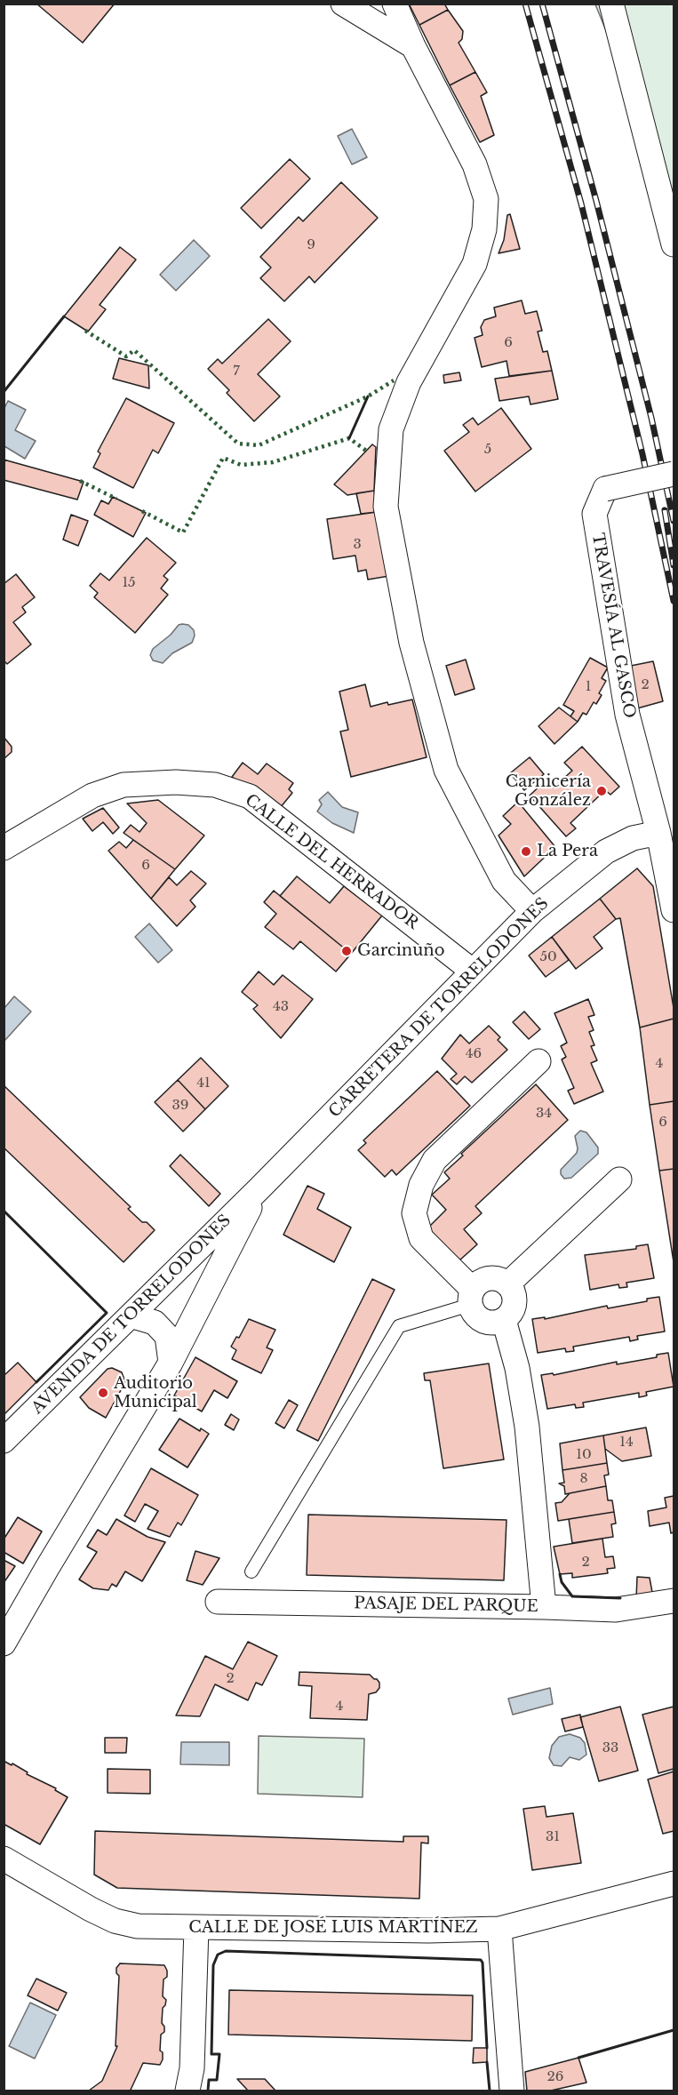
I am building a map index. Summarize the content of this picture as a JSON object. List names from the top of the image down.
{
  "streets": {
    "street": [
      "TRAVESÍA AL GASCO",
      "CALLE DEL HERRADOR",
      "CARRETERA DE TORRELODONES",
      "AVENIDA DE TORRELODONES",
      "PASAJE DEL PARQUE",
      "CALLE DE JOSÉ LUIS MARTÍNEZ"
    ]
  },
  "crossings": [
    ["TRAVESÍA AL GASCO", "CARRETERA DE TORRELODONES"],
    ["CALLE DEL HERRADOR", "CARRETERA DE TORRELODONES"],
    ["CARRETERA DE TORRELODONES", "AVENIDA DE TORRELODONES"]
  ],
  "places": [
    "Carnicería González",
    "La Pera",
    "Garcinuño",
    "Auditorio Municipal"
  ],
  "house_numbers": [
    "9",
    "6",
    "7",
    "5",
    "3",
    "15",
    "2",
    "1",
    "6",
    "50",
    "43",
    "46",
    "4",
    "41",
    "39",
    "34",
    "6",
    "14",
    "10",
    "8",
    "2",
    "2",
    "4",
    "33",
    "31",
    "26"
  ]
}
